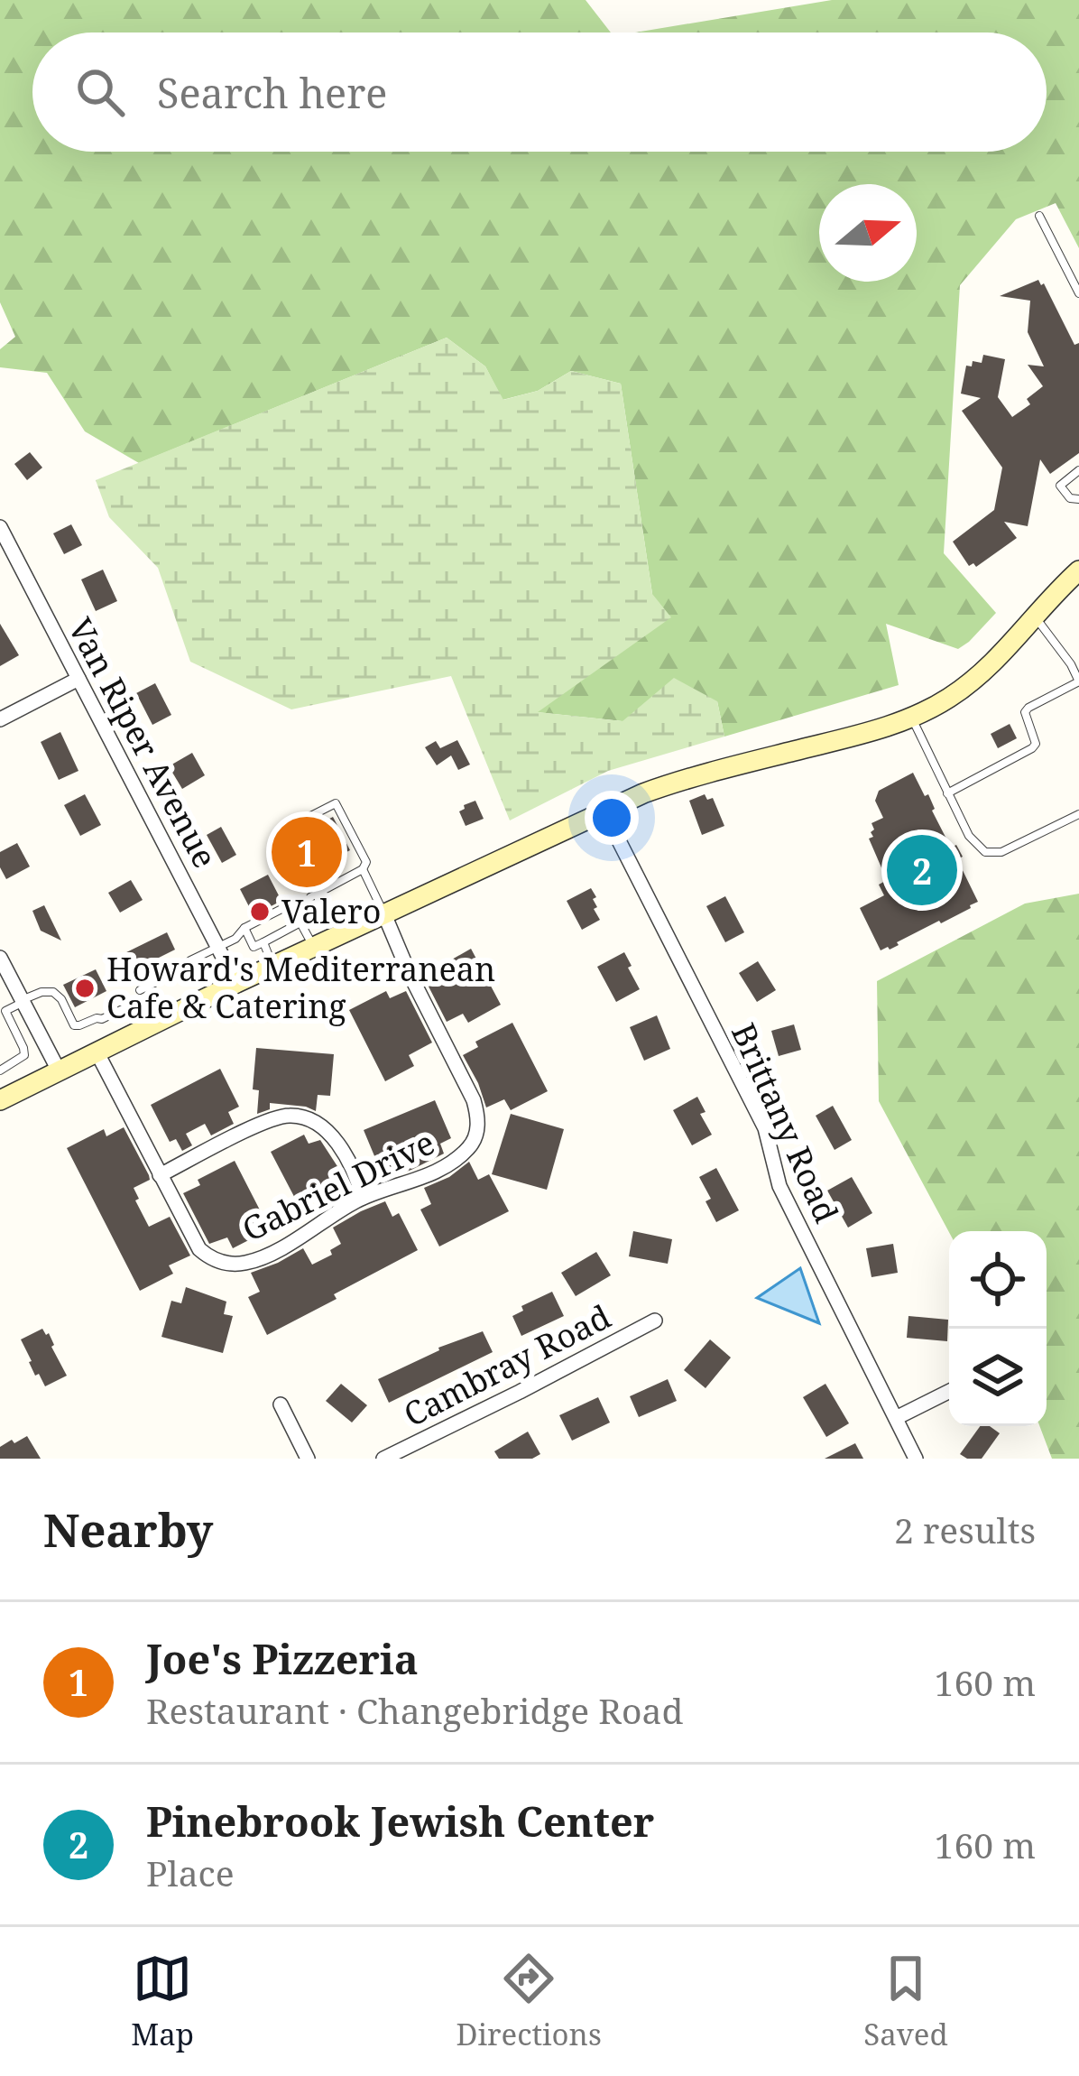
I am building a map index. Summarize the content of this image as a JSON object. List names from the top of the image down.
{
  "streets": {
    "street": [
      "Van Riper Avenue",
      "Brittany Road",
      "Gabriel Drive",
      "Cambray Road"
    ]
  },
  "places": ["Valero", "Howard's Mediterranean Cafe & Catering"],
  "north": "right",
  "page": {
    "search": "Search here",
    "pins": ["1", "2"],
    "heading": ["Nearby", "2 results"],
    "list": [
      {
        "mark": "1",
        "name": "Joe's Pizzeria",
        "note": "Restaurant · Changebridge Road",
        "value": "160 m"
      },
      {
        "mark": "2",
        "name": "Pinebrook Jewish Center",
        "note": "Place",
        "value": "160 m"
      }
    ],
    "nav": ["Map", "Directions", "Saved"]
  }
}
